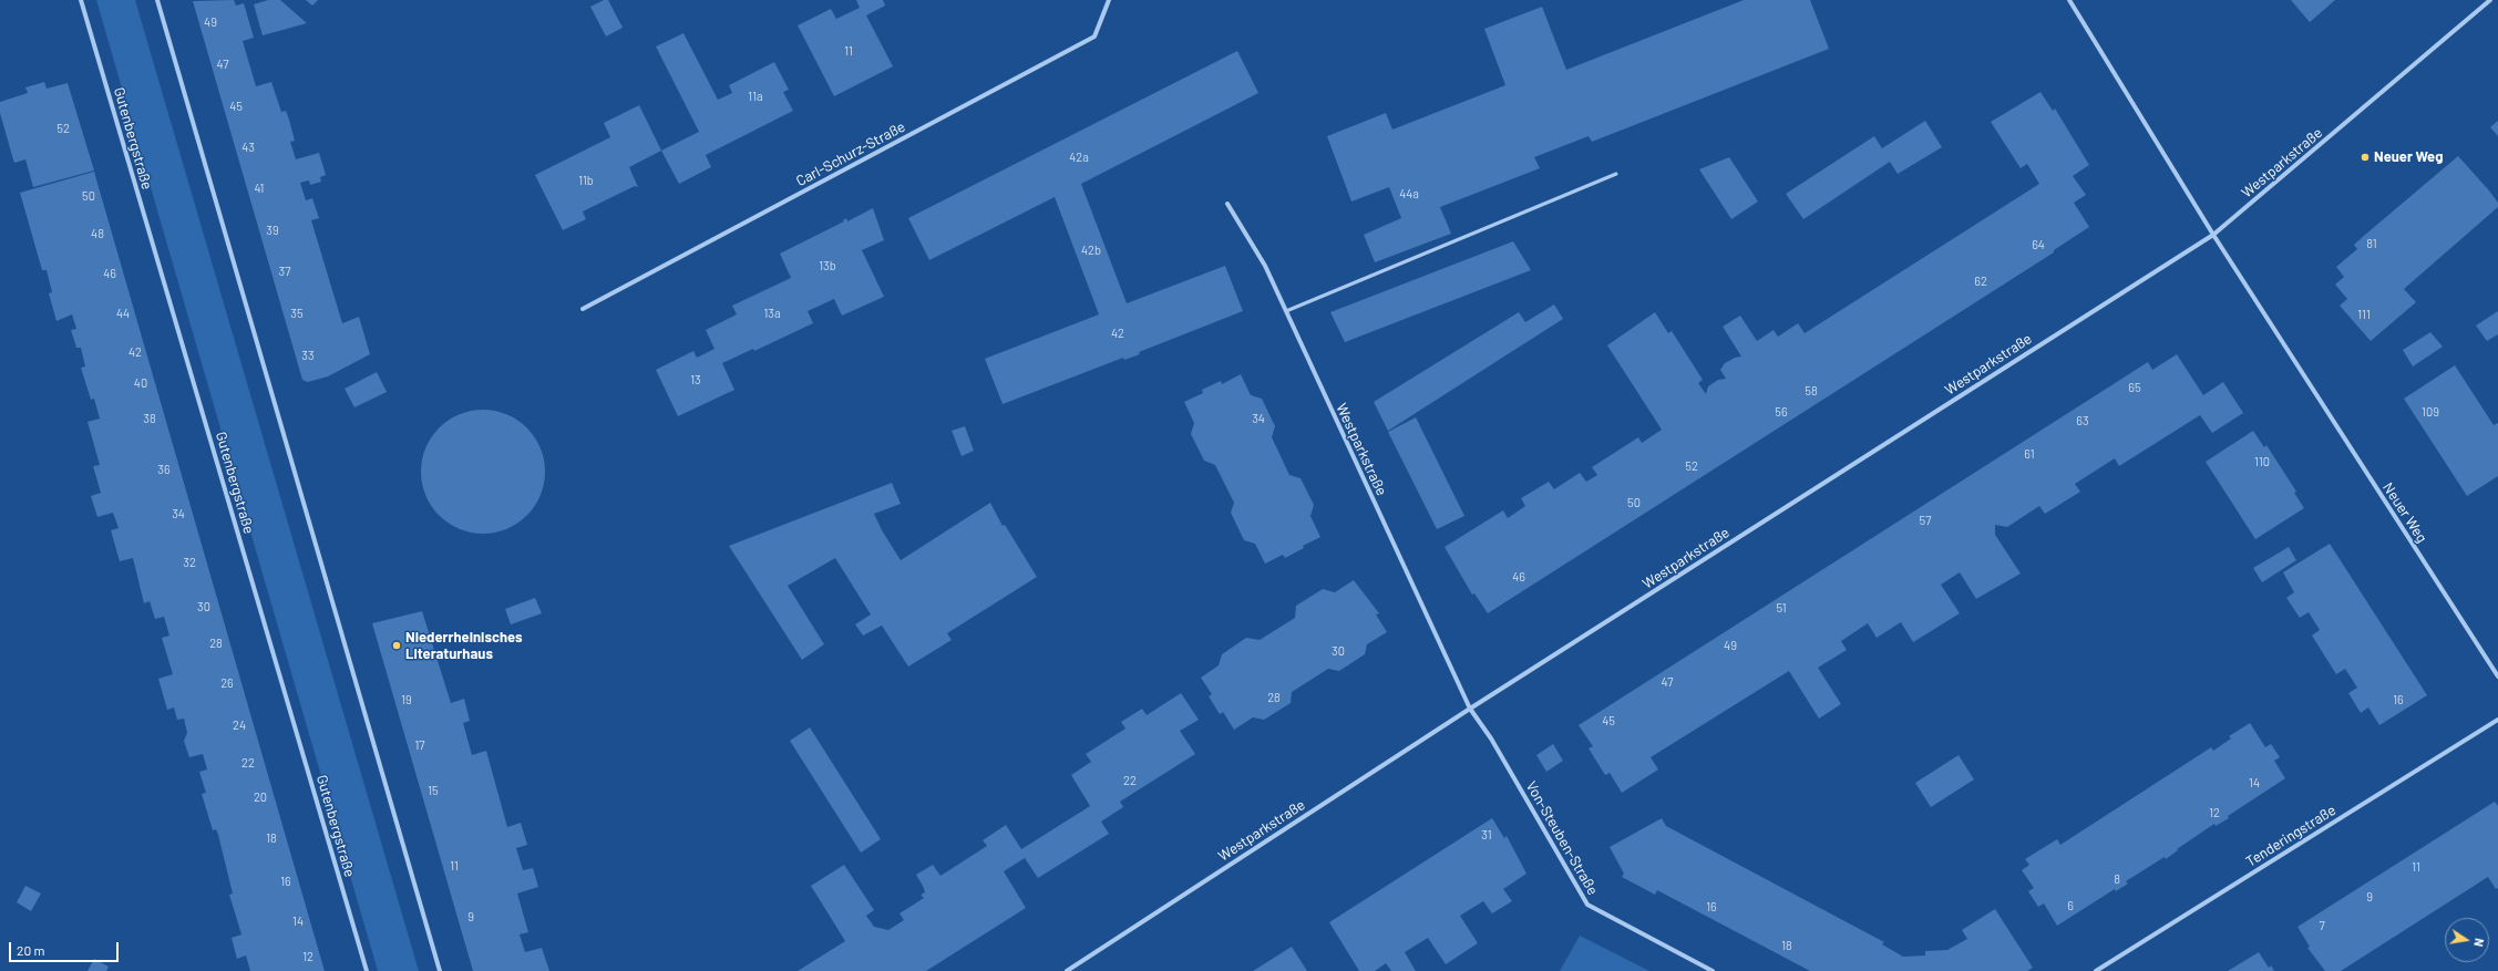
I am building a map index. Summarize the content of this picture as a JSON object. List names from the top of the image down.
{
  "streets": {
    "street": [
      "Gutenbergstraße",
      "Carl-Schurz-Straße",
      "Westparkstraße",
      "Neuer Weg",
      "Tenderingstraße",
      "Von-Steuben-Straße"
    ]
  },
  "crossings": [
    ["Westparkstraße", "Neuer Weg"],
    ["Westparkstraße", "Von-Steuben-Straße"]
  ],
  "places": ["Neuer Weg", "Niederrheinisches Literaturhaus"],
  "house_numbers": [
    "49",
    "11",
    "47",
    "11a",
    "45",
    "52",
    "43",
    "42a",
    "11b",
    "41",
    "44a",
    "50",
    "39",
    "48",
    "81",
    "64",
    "42b",
    "13b",
    "37",
    "46",
    "62",
    "44",
    "35",
    "13a",
    "111",
    "42",
    "42",
    "33",
    "13",
    "40",
    "65",
    "58",
    "56",
    "109",
    "38",
    "34",
    "63",
    "61",
    "110",
    "52",
    "36",
    "50",
    "34",
    "57",
    "32",
    "46",
    "30",
    "51",
    "28",
    "49",
    "30",
    "47",
    "26",
    "28",
    "19",
    "16",
    "45",
    "24",
    "17",
    "22",
    "22",
    "14",
    "15",
    "20",
    "12",
    "31",
    "18",
    "11",
    "11",
    "8",
    "16",
    "9",
    "6",
    "16",
    "9",
    "14",
    "7",
    "18",
    "12"
  ],
  "scale_bar": "20 m",
  "north": "right"
}
